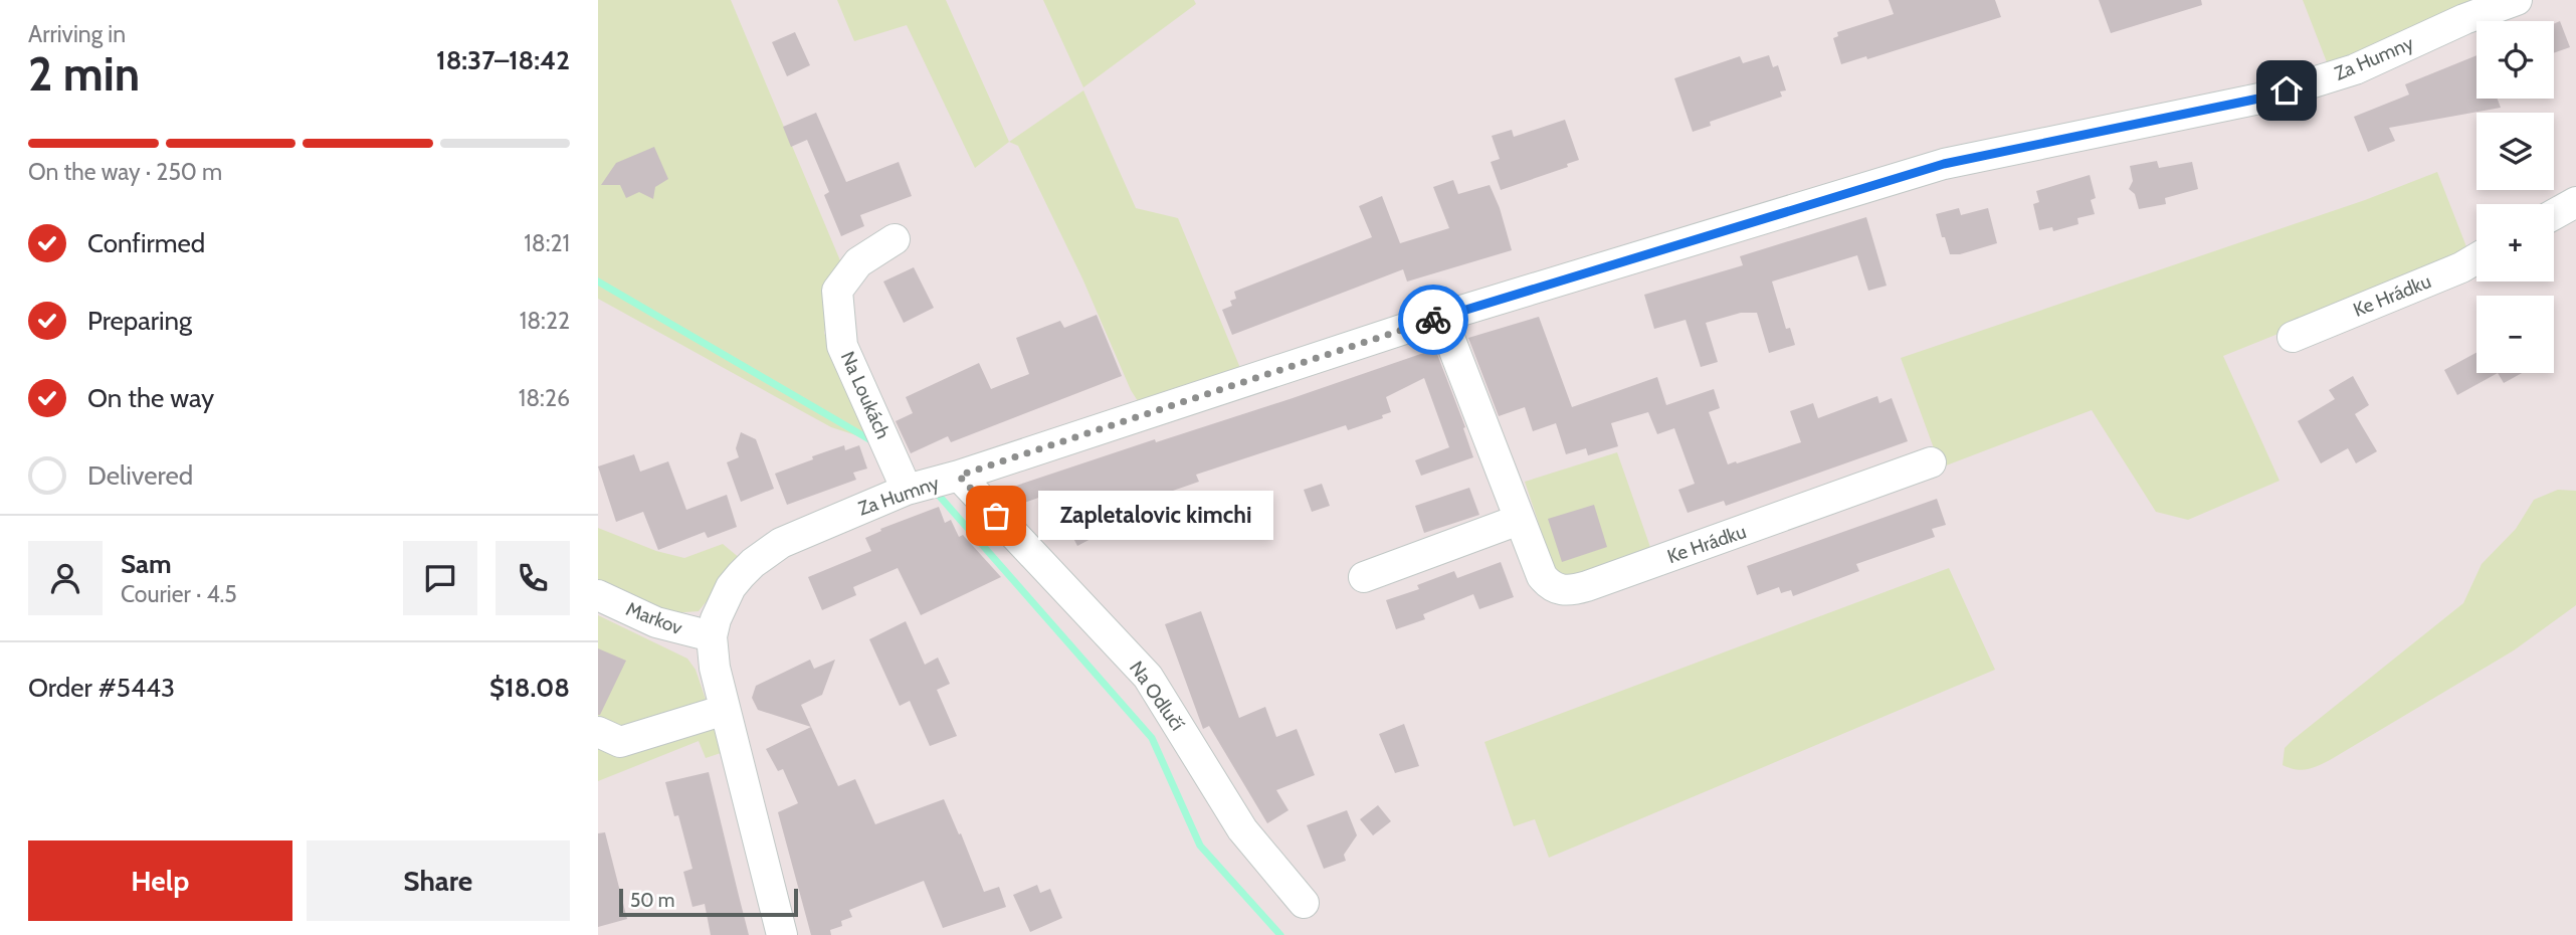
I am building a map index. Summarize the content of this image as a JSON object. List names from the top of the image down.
{
  "streets": {
    "street": [
      "Za Humny",
      "Ke Hrádku",
      "Na Loukách",
      "Markov",
      "Na Odlučí"
    ]
  },
  "crossings": [
    ["Za Humny", "Ke Hrádku"],
    ["Za Humny", "Na Loukách"],
    ["Za Humny", "Markov"],
    ["Za Humny", "Na Odlučí"],
    ["Na Loukách", "Na Odlučí"]
  ],
  "places": ["Zapletalovic kimchi"],
  "scale_bar": "50 m",
  "page": {
    "heading": ["2 min", "Arriving in", "18:37–18:42"],
    "panel": [
      "Sam",
      "Courier · 4.5",
      "Order #5443",
      "$18.08"
    ],
    "map_buttons": ["+", "−"],
    "bar": "On the way · 250 m",
    "list": [
      ["Confirmed", "18:21"],
      ["Preparing", "18:22"],
      ["On the way", "18:26"],
      "Delivered"
    ],
    "bubble": "Zapletalovic kimchi",
    "buttons": ["Help", "Share"],
    "scale": "50 m"
  }
}
